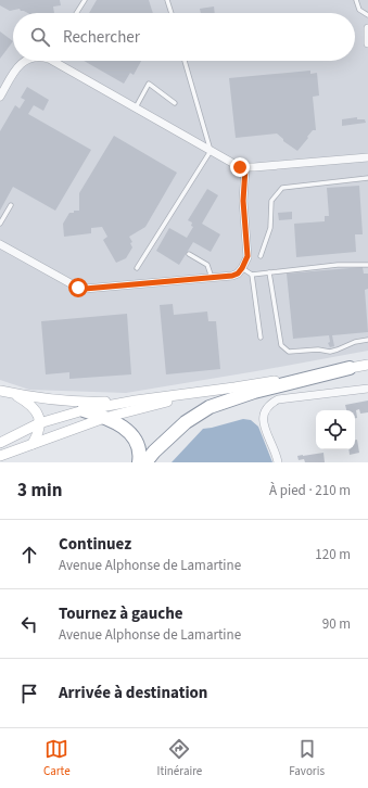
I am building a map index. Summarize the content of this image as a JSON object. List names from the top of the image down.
{
  "page": {
    "search": "Rechercher",
    "heading": ["3 min", "À pied · 210 m"],
    "list": [
      ["Continuez", "Avenue Alphonse de Lamartine", "120 m"],
      ["Tournez à gauche", "Avenue Alphonse de Lamartine", "90 m"],
      "Arrivée à destination"
    ],
    "nav": ["Carte", "Itinéraire", "Favoris"]
  }
}
